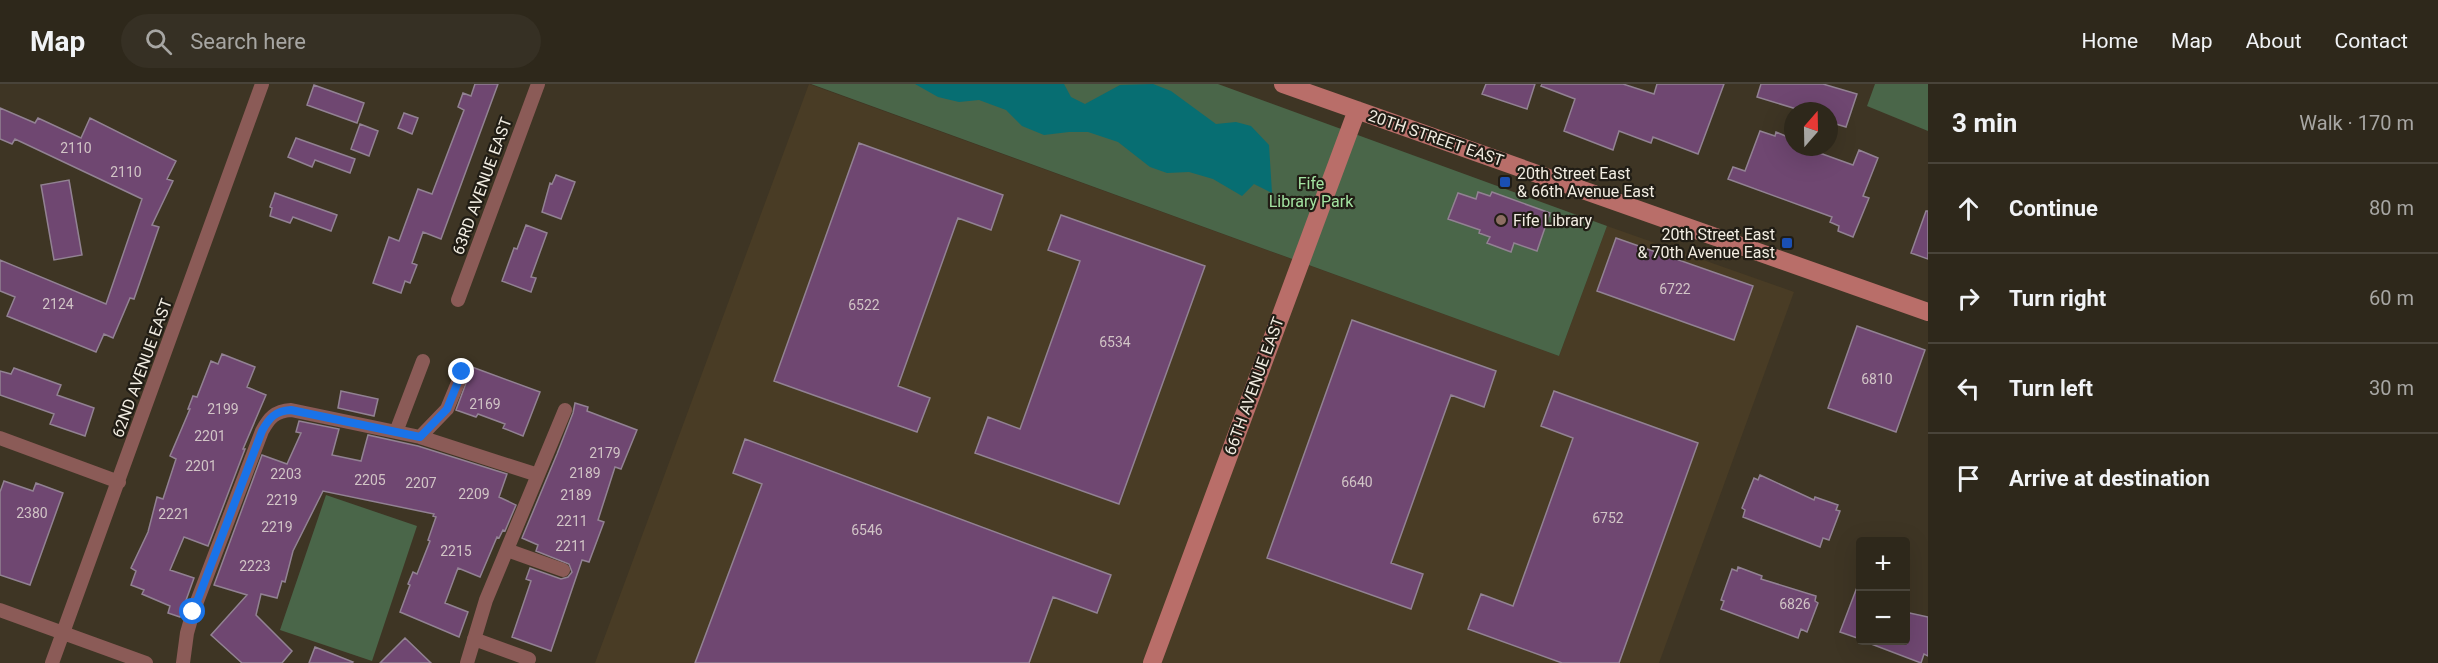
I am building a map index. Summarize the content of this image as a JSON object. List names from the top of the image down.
{
  "streets": {
    "main road": ["20TH STREET EAST", "66TH AVENUE EAST"],
    "street": ["63RD AVENUE EAST", "62ND AVENUE EAST"]
  },
  "crossings": [
    ["20TH STREET EAST", "66TH AVENUE EAST"]
  ],
  "parks": ["Fife Library Park"],
  "places": {
    "transit": ["20th Street East & 66th Avenue East", "20th Street East & 70th Avenue East"],
    "other": ["Fife Library"]
  },
  "house_numbers": [
    "2110",
    "2110",
    "6722",
    "2124",
    "6522",
    "6534",
    "6810",
    "2169",
    "2199",
    "2201",
    "2179",
    "2201",
    "2189",
    "2203",
    "2205",
    "6640",
    "2207",
    "2209",
    "2189",
    "2219",
    "2380",
    "2221",
    "6752",
    "2211",
    "2219",
    "6546",
    "2211",
    "2215",
    "2223",
    "6826"
  ],
  "north": "top",
  "page": {
    "header": "Map",
    "search": "Search here",
    "nav": [
      "Home",
      "Map",
      "About",
      "Contact"
    ],
    "heading": ["3 min", "Walk · 170 m"],
    "list": [
      ["Continue", "80 m"],
      ["Turn right", "60 m"],
      ["Turn left", "30 m"],
      "Arrive at destination"
    ],
    "map_buttons": ["+", "−"]
  }
}
